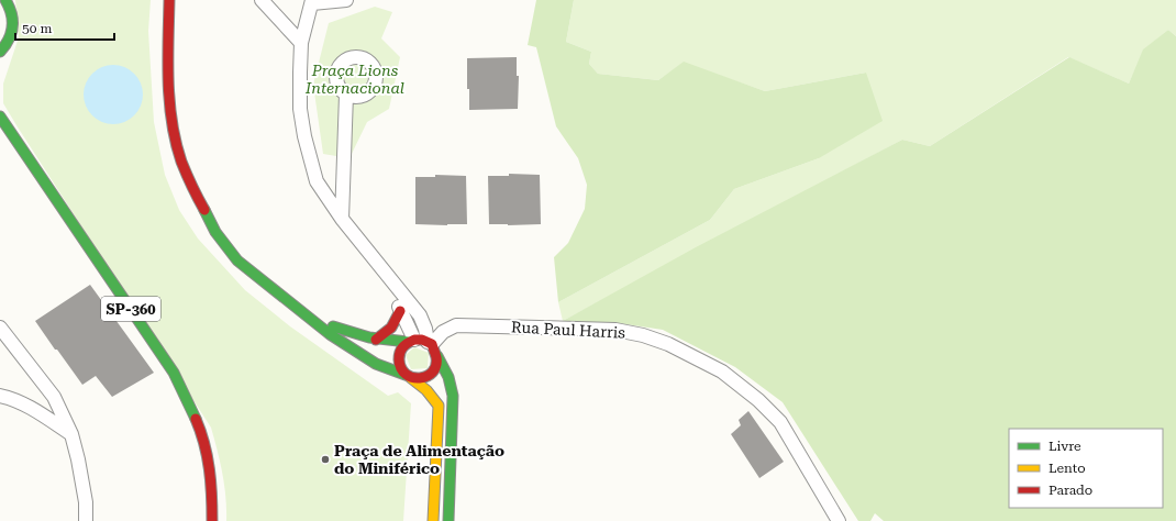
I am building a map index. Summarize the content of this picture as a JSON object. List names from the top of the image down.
{
  "streets": {
    "street": ["SP-360", "Rua Paul Harris"]
  },
  "parks": ["Praça Lions Internacional"],
  "places": ["Praça de Alimentação do Miniférico"],
  "legend": ["Livre", "Lento", "Parado"],
  "scale_bar": "50 m"
}
